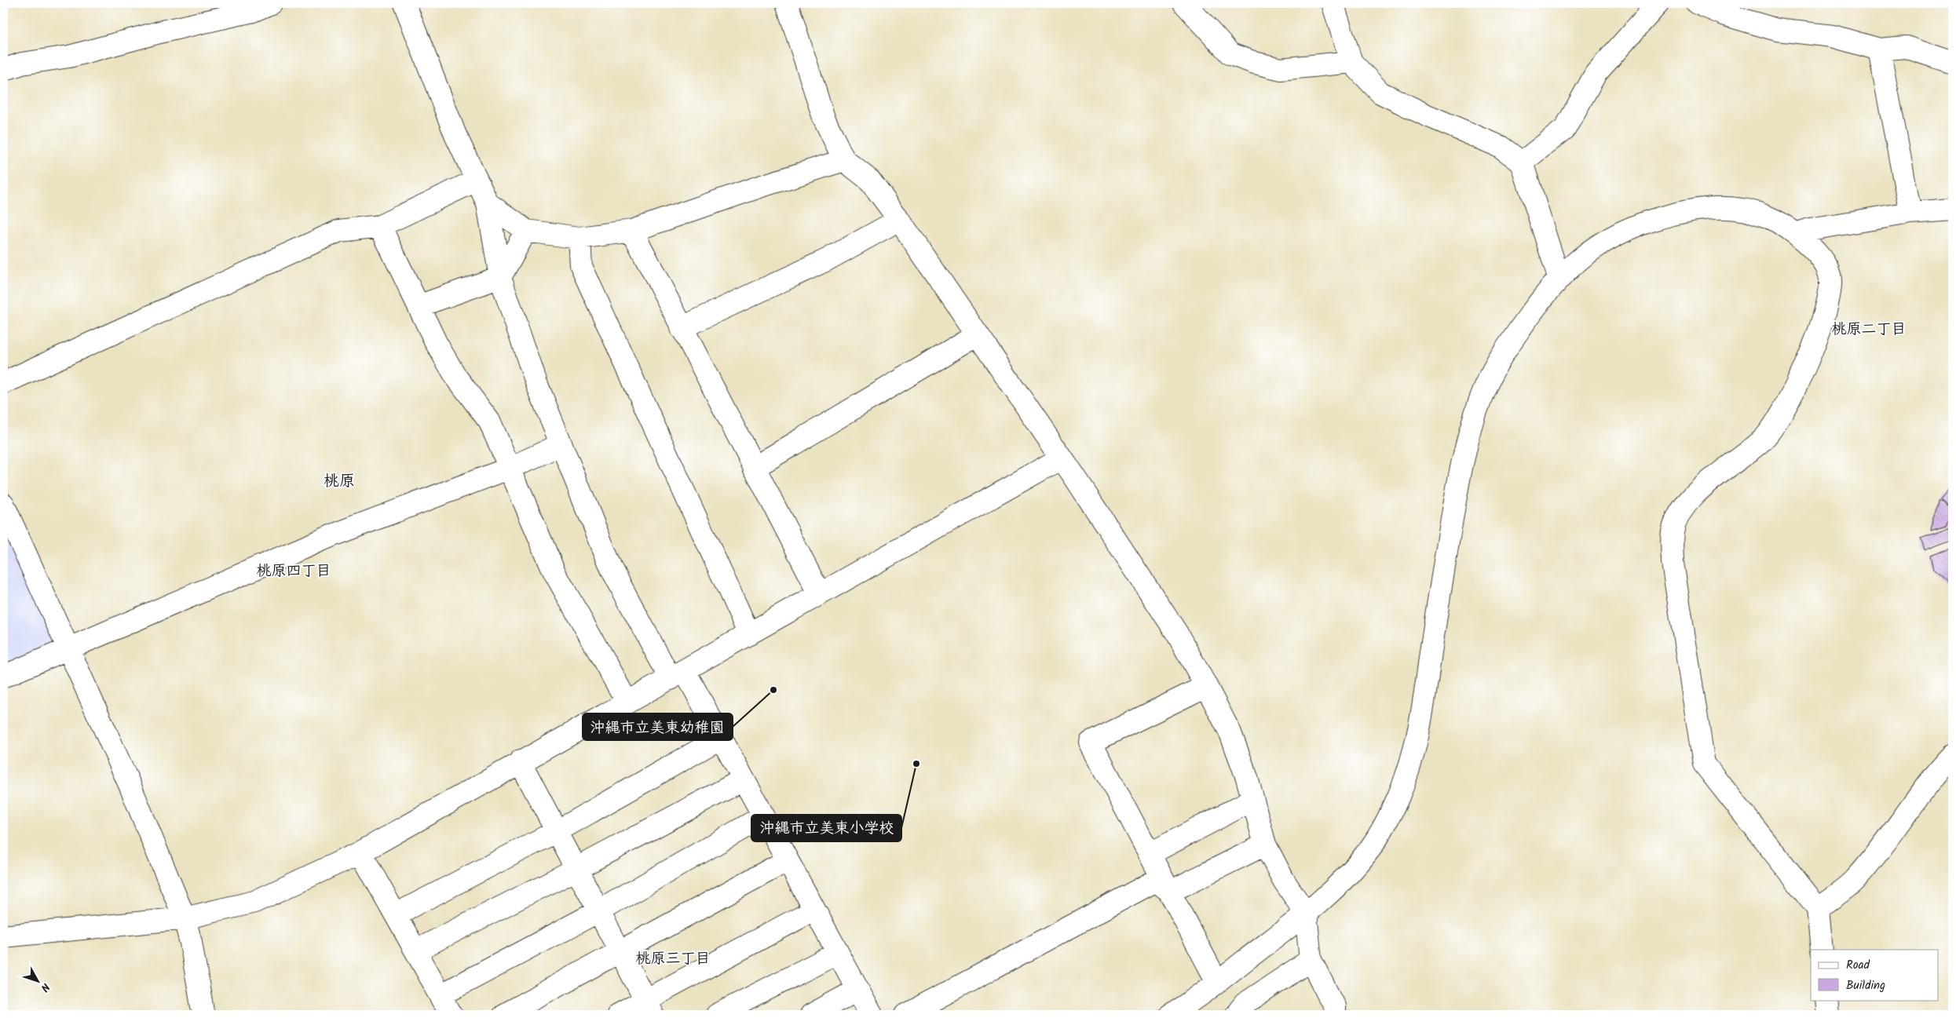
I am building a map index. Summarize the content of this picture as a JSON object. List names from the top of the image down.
{
  "districts": [
    "桃原二丁目",
    "桃原",
    "桃原四丁目",
    "桃原三丁目"
  ],
  "places": ["沖縄市立美東幼稚園", "沖縄市立美東小学校"],
  "legend": ["Road", "Building"],
  "north": "bottom right"
}
